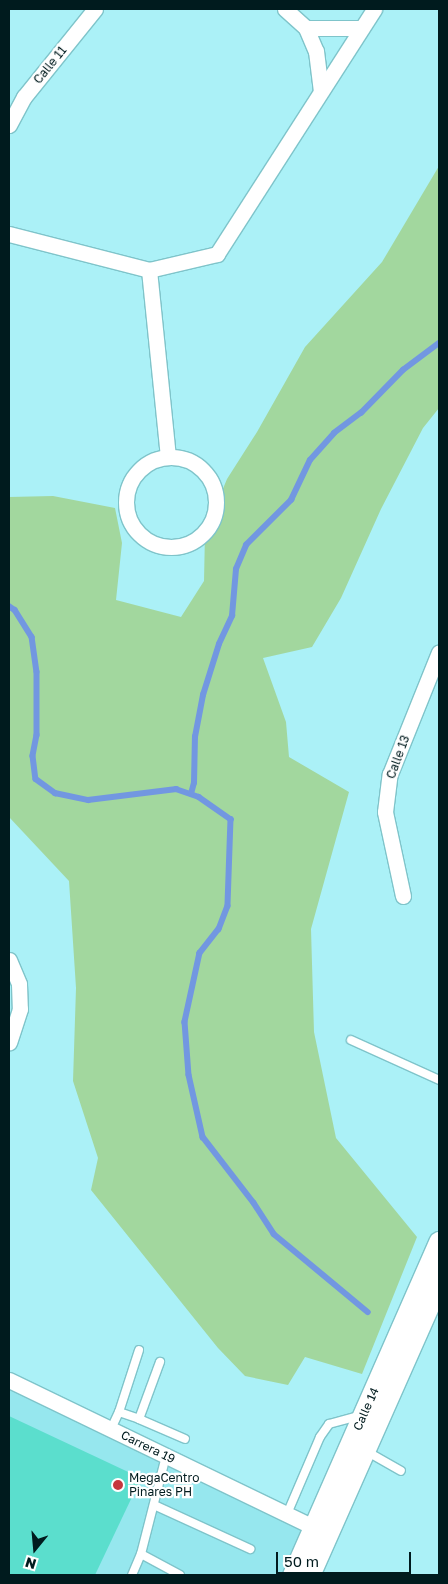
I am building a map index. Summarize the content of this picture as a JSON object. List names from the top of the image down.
{
  "streets": {
    "main road": ["Calle 14"],
    "street": ["Calle 11", "Calle 13", "Carrera 19"]
  },
  "crossings": [
    ["Calle 14", "Carrera 19"]
  ],
  "places": ["MegaCentro Pinares PH"],
  "scale_bar": "50 m",
  "north": "bottom"
}
